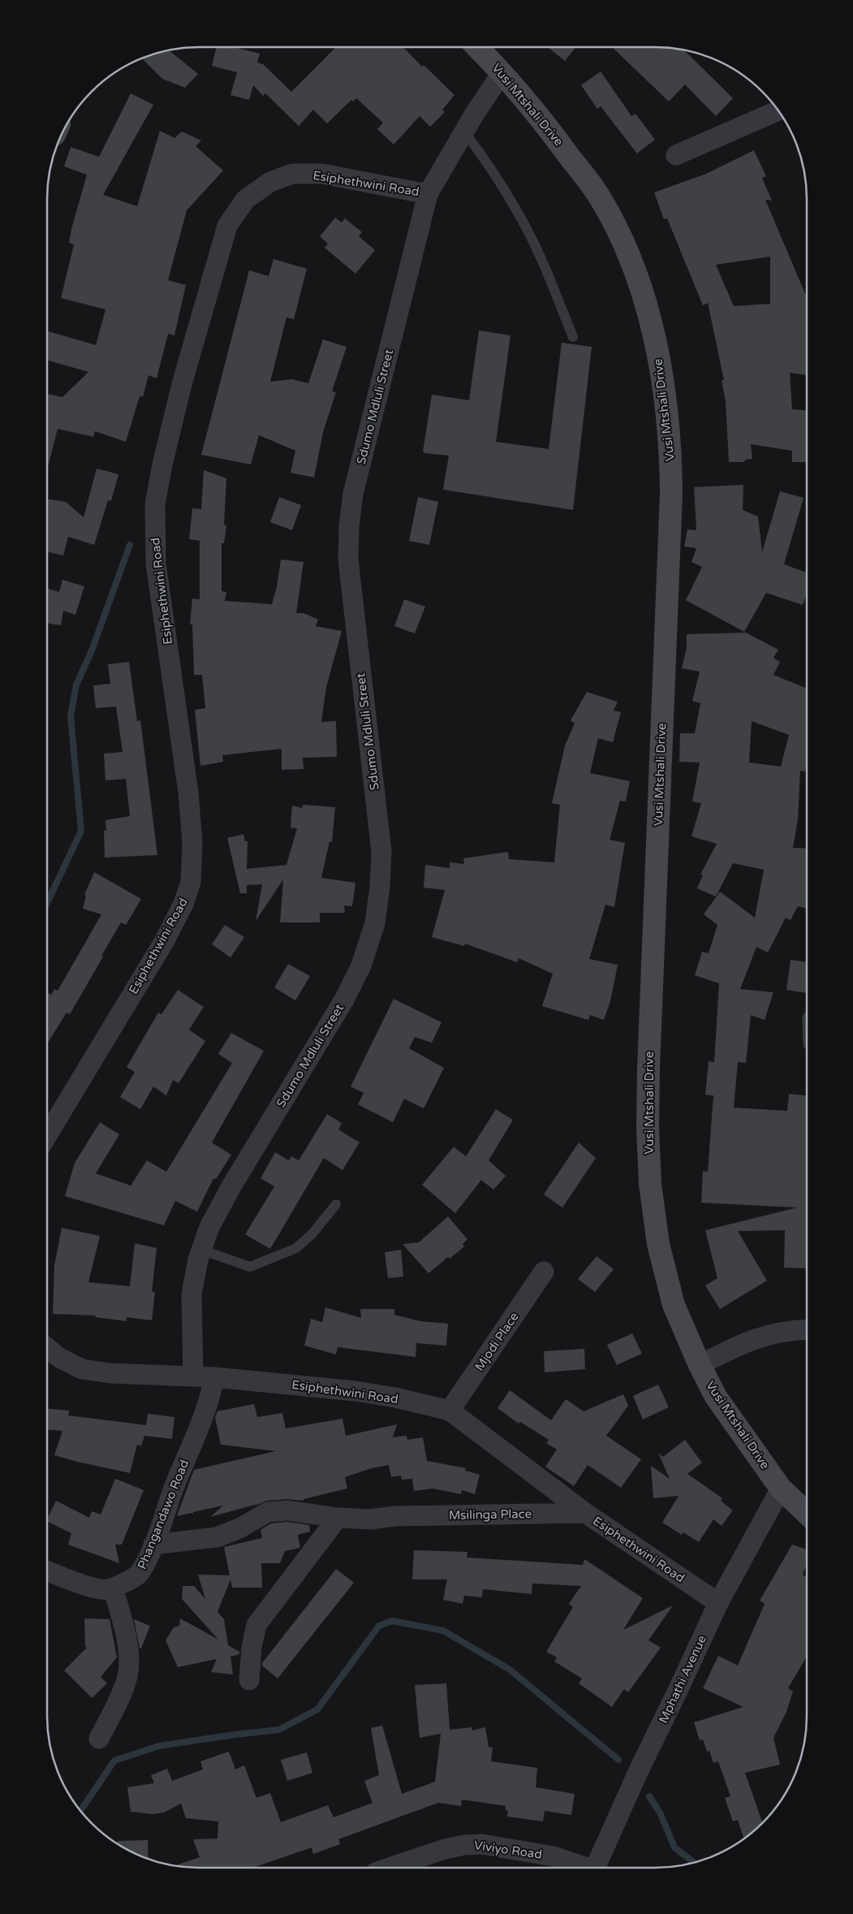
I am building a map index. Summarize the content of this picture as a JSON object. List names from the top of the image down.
{
  "streets": {
    "street": [
      "Vusi Mtshali Drive",
      "Esiphethwini Road",
      "Sdumo Mdluli Street",
      "Mjodi Place",
      "Phangandawo Road",
      "Msilinga Place",
      "Mphathi Avenue",
      "Viviyo Road"
    ]
  },
  "crossings": [
    ["Vusi Mtshali Drive", "Sdumo Mdluli Street"],
    ["Vusi Mtshali Drive", "Mphathi Avenue"],
    ["Esiphethwini Road", "Sdumo Mdluli Street"],
    ["Esiphethwini Road", "Mjodi Place"],
    ["Esiphethwini Road", "Phangandawo Road"],
    ["Esiphethwini Road", "Msilinga Place"],
    ["Esiphethwini Road", "Mphathi Avenue"],
    ["Phangandawo Road", "Msilinga Place"]
  ]
}
